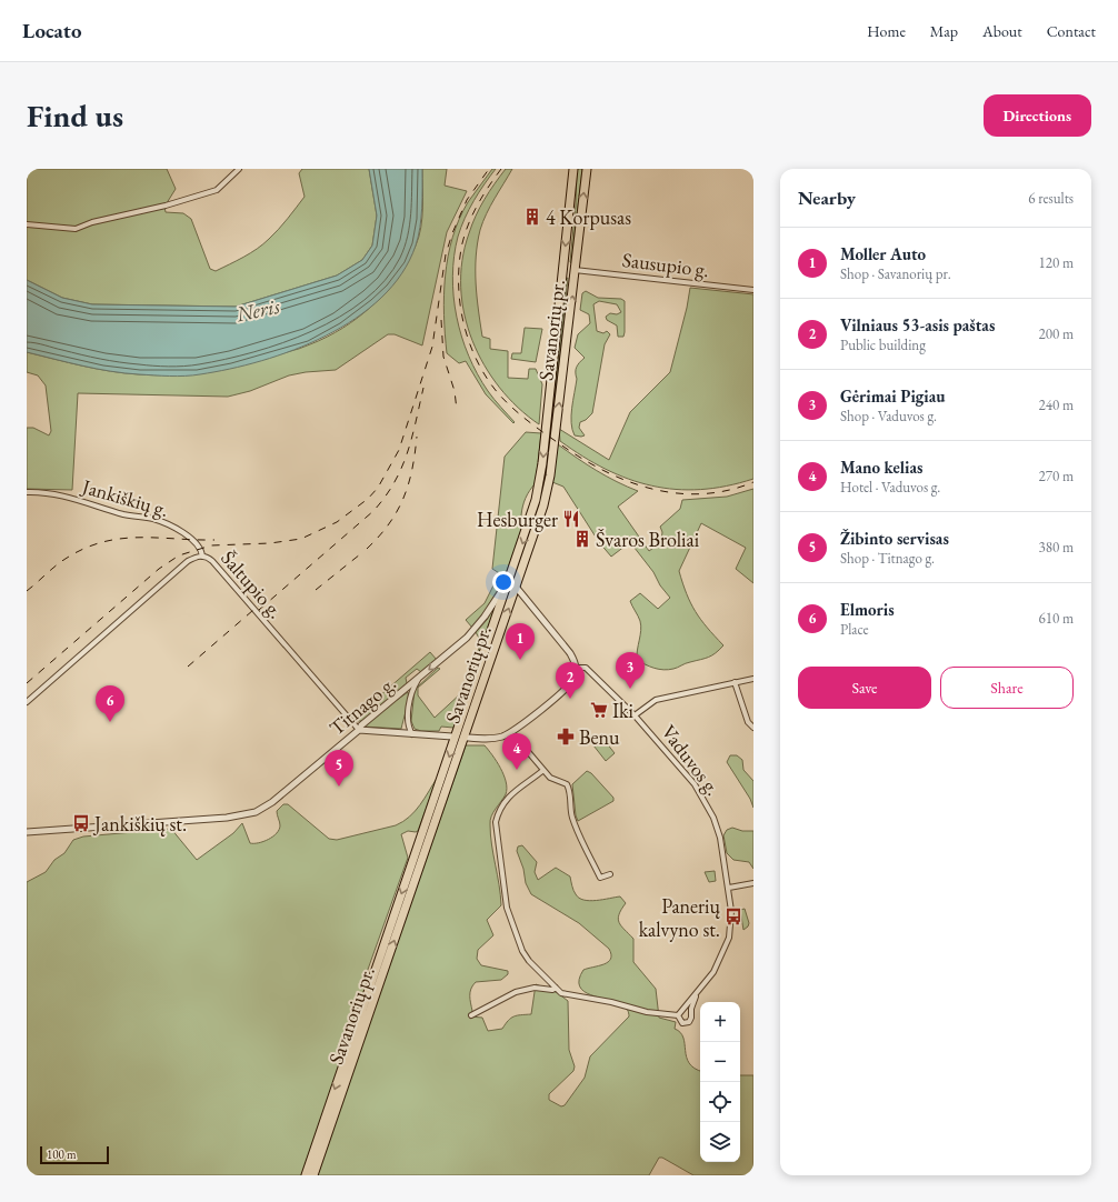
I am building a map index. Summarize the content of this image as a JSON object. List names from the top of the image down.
{
  "streets": {
    "highway": ["Savanorių pr."],
    "street": [
      "Sausupio g.",
      "Jankiškių g.",
      "Šaltupio g.",
      "Titnago g.",
      "Vaduvos g."
    ]
  },
  "crossings": [
    ["Sausupio g.", "Savanorių pr."],
    ["Savanorių pr.", "Titnago g."],
    ["Jankiškių g.", "Šaltupio g."],
    ["Šaltupio g.", "Titnago g."]
  ],
  "water": ["Neris"],
  "places": {
    "building": ["4 Korpusas", "Švaros Broliai"],
    "restaurant": ["Hesburger"],
    "supermarket": ["Iki"],
    "pharmacy": ["Benu"],
    "bus stop": ["Jankiškių st.", "Panerių kalvyno st."]
  },
  "scale_bar": "100 m",
  "page": {
    "header": "Locato",
    "nav": [
      "Home",
      "Map",
      "About",
      "Contact"
    ],
    "buttons": [
      "Directions",
      ["Save", "Share"]
    ],
    "title": "Find us",
    "heading": ["Nearby", "6 results"],
    "list": [
      {
        "mark": "1",
        "name": "Moller Auto",
        "note": "Shop · Savanorių pr.",
        "value": "120 m"
      },
      {
        "mark": "2",
        "name": "Vilniaus 53-asis paštas",
        "note": "Public building",
        "value": "200 m"
      },
      {
        "mark": "3",
        "name": "Gėrimai Pigiau",
        "note": "Shop · Vaduvos g.",
        "value": "240 m"
      },
      {
        "mark": "4",
        "name": "Mano kelias",
        "note": "Hotel · Vaduvos g.",
        "value": "270 m"
      },
      {
        "mark": "5",
        "name": "Žibinto servisas",
        "note": "Shop · Titnago g.",
        "value": "380 m"
      },
      {
        "mark": "6",
        "name": "Elmoris",
        "note": "Place",
        "value": "610 m"
      }
    ],
    "pins": [
      "1",
      "3",
      "2",
      "6",
      "4",
      "5"
    ],
    "map_buttons": ["+", "−"],
    "scale": "100 m"
  }
}
